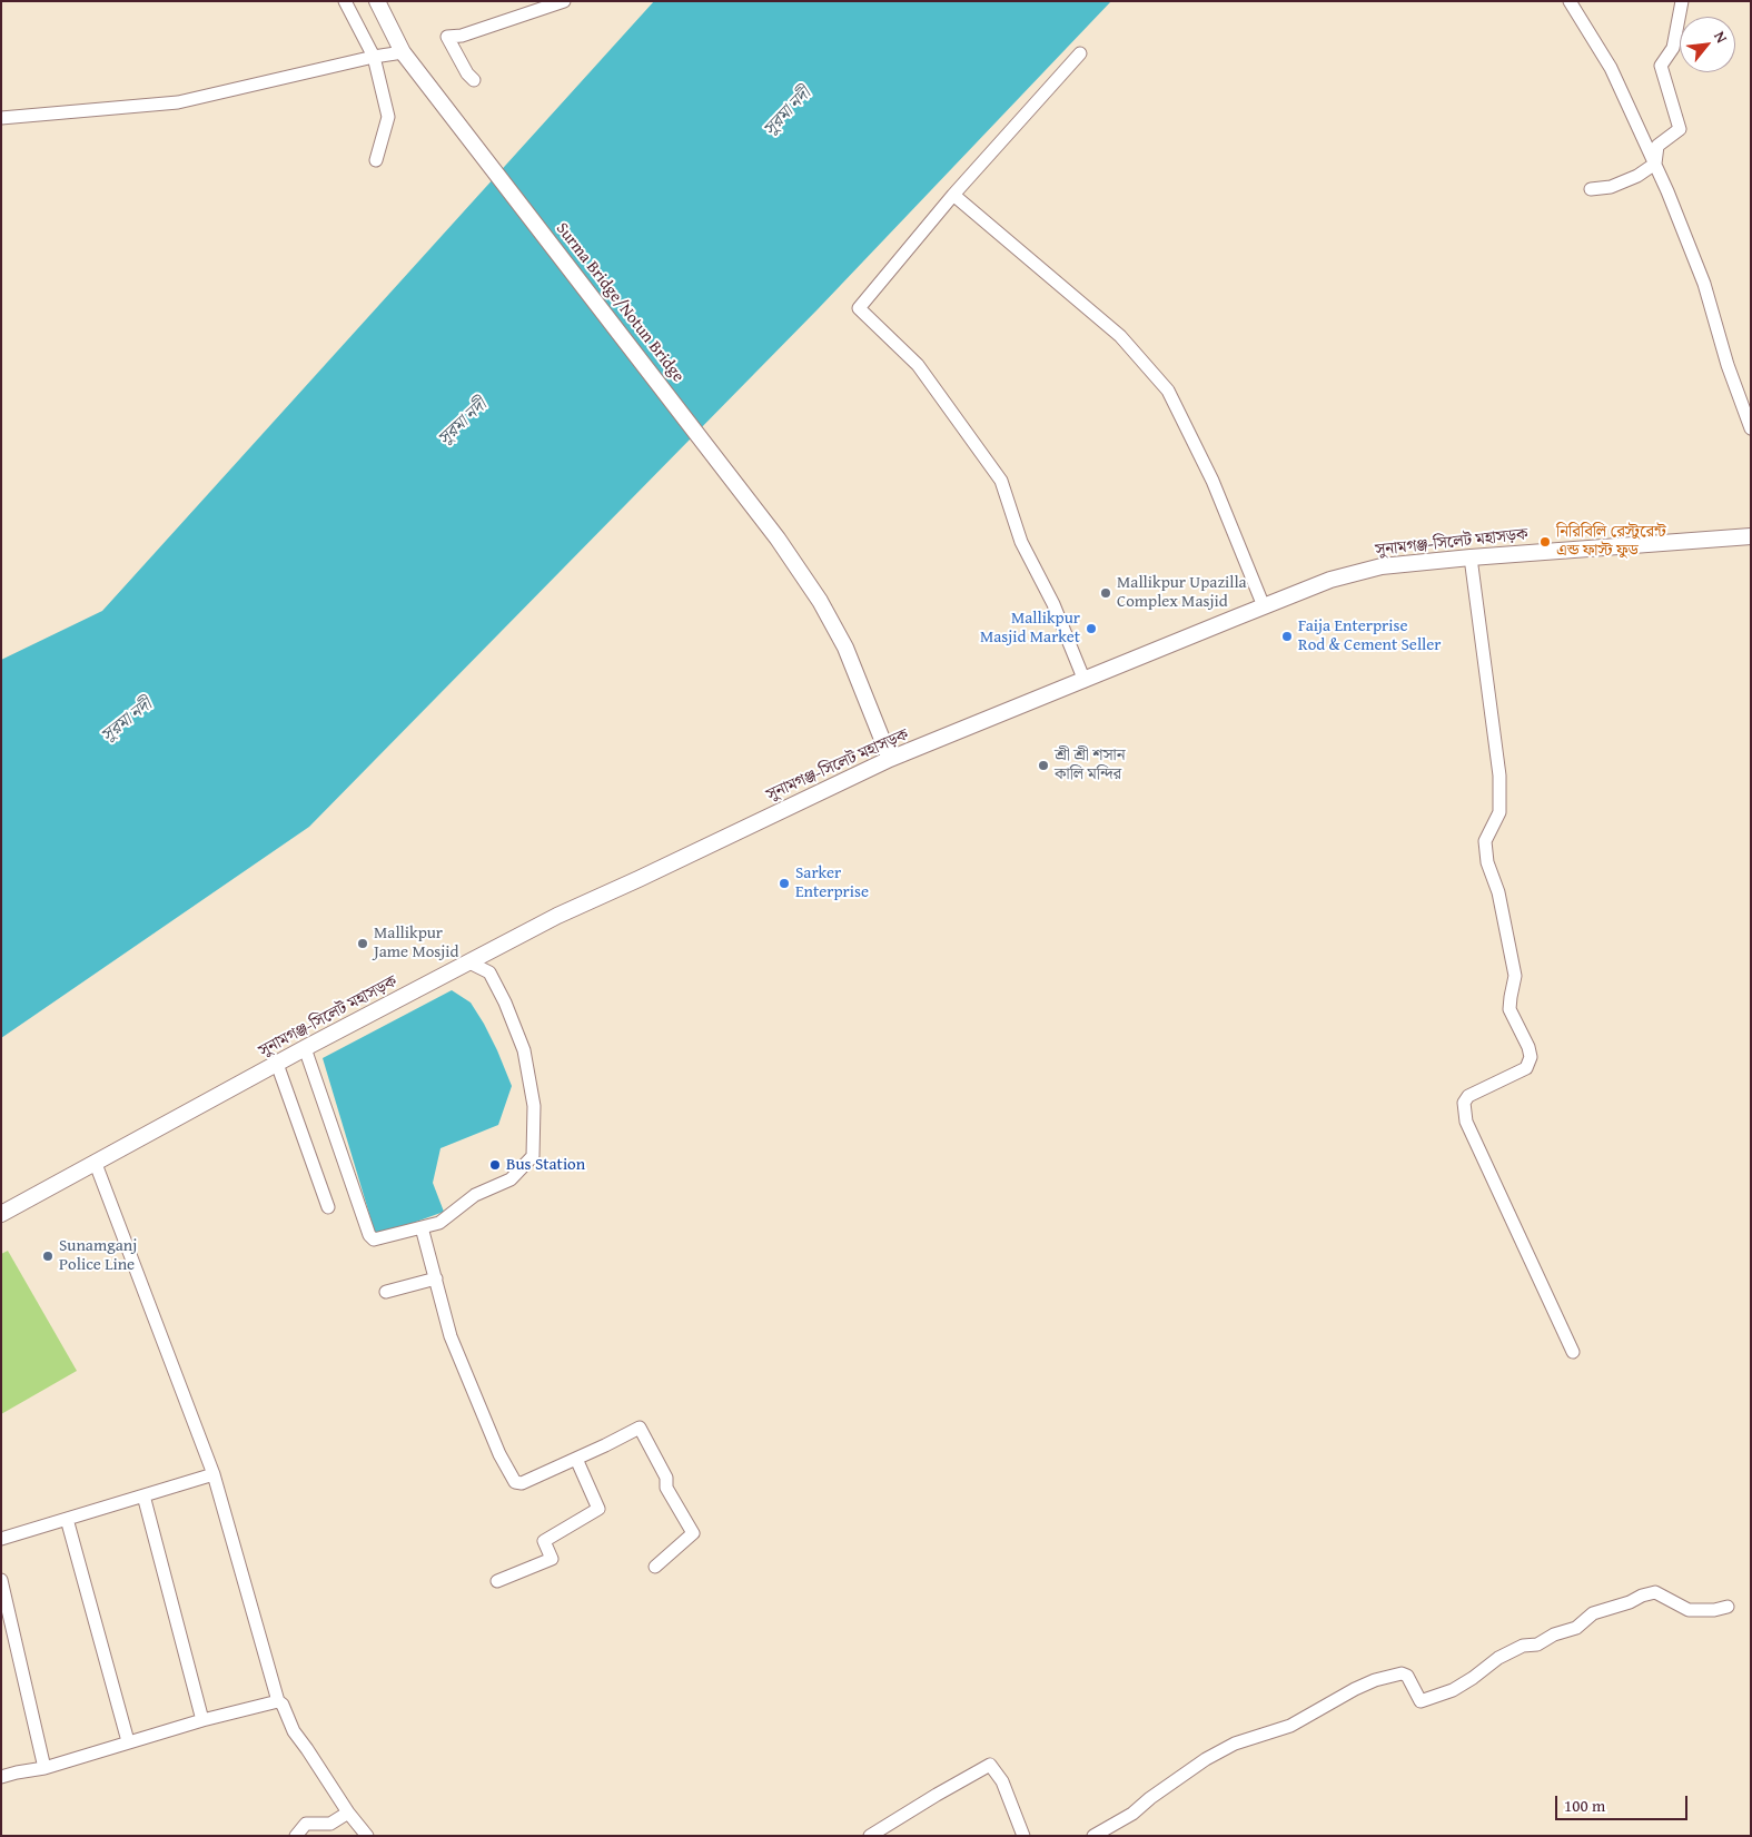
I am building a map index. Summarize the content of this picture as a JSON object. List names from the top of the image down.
{
  "streets": {
    "main road": ["Surma Bridge/Notun Bridge", "সুনামগঞ্জ-সিলেট মহাসড়ক"]
  },
  "crossings": [
    ["Surma Bridge/Notun Bridge", "সুনামগঞ্জ-সিলেট মহাসড়ক"]
  ],
  "water": ["সুরমা নদী"],
  "places": [
    "নিরিবিলি রেস্টুরেন্ট এন্ড ফাস্ট ফুড",
    "Mallikpur Upazilla Complex Masjid",
    "Mallikpur Masjid Market",
    "Faija Enterprise Rod & Cement Seller",
    "শ্রী শ্রী শসান কালি মন্দির",
    "Sarker Enterprise",
    "Mallikpur Jame Mosjid",
    "Bus Station",
    "Sunamganj Police Line"
  ],
  "scale_bar": "100 m",
  "north": "top right"
}
